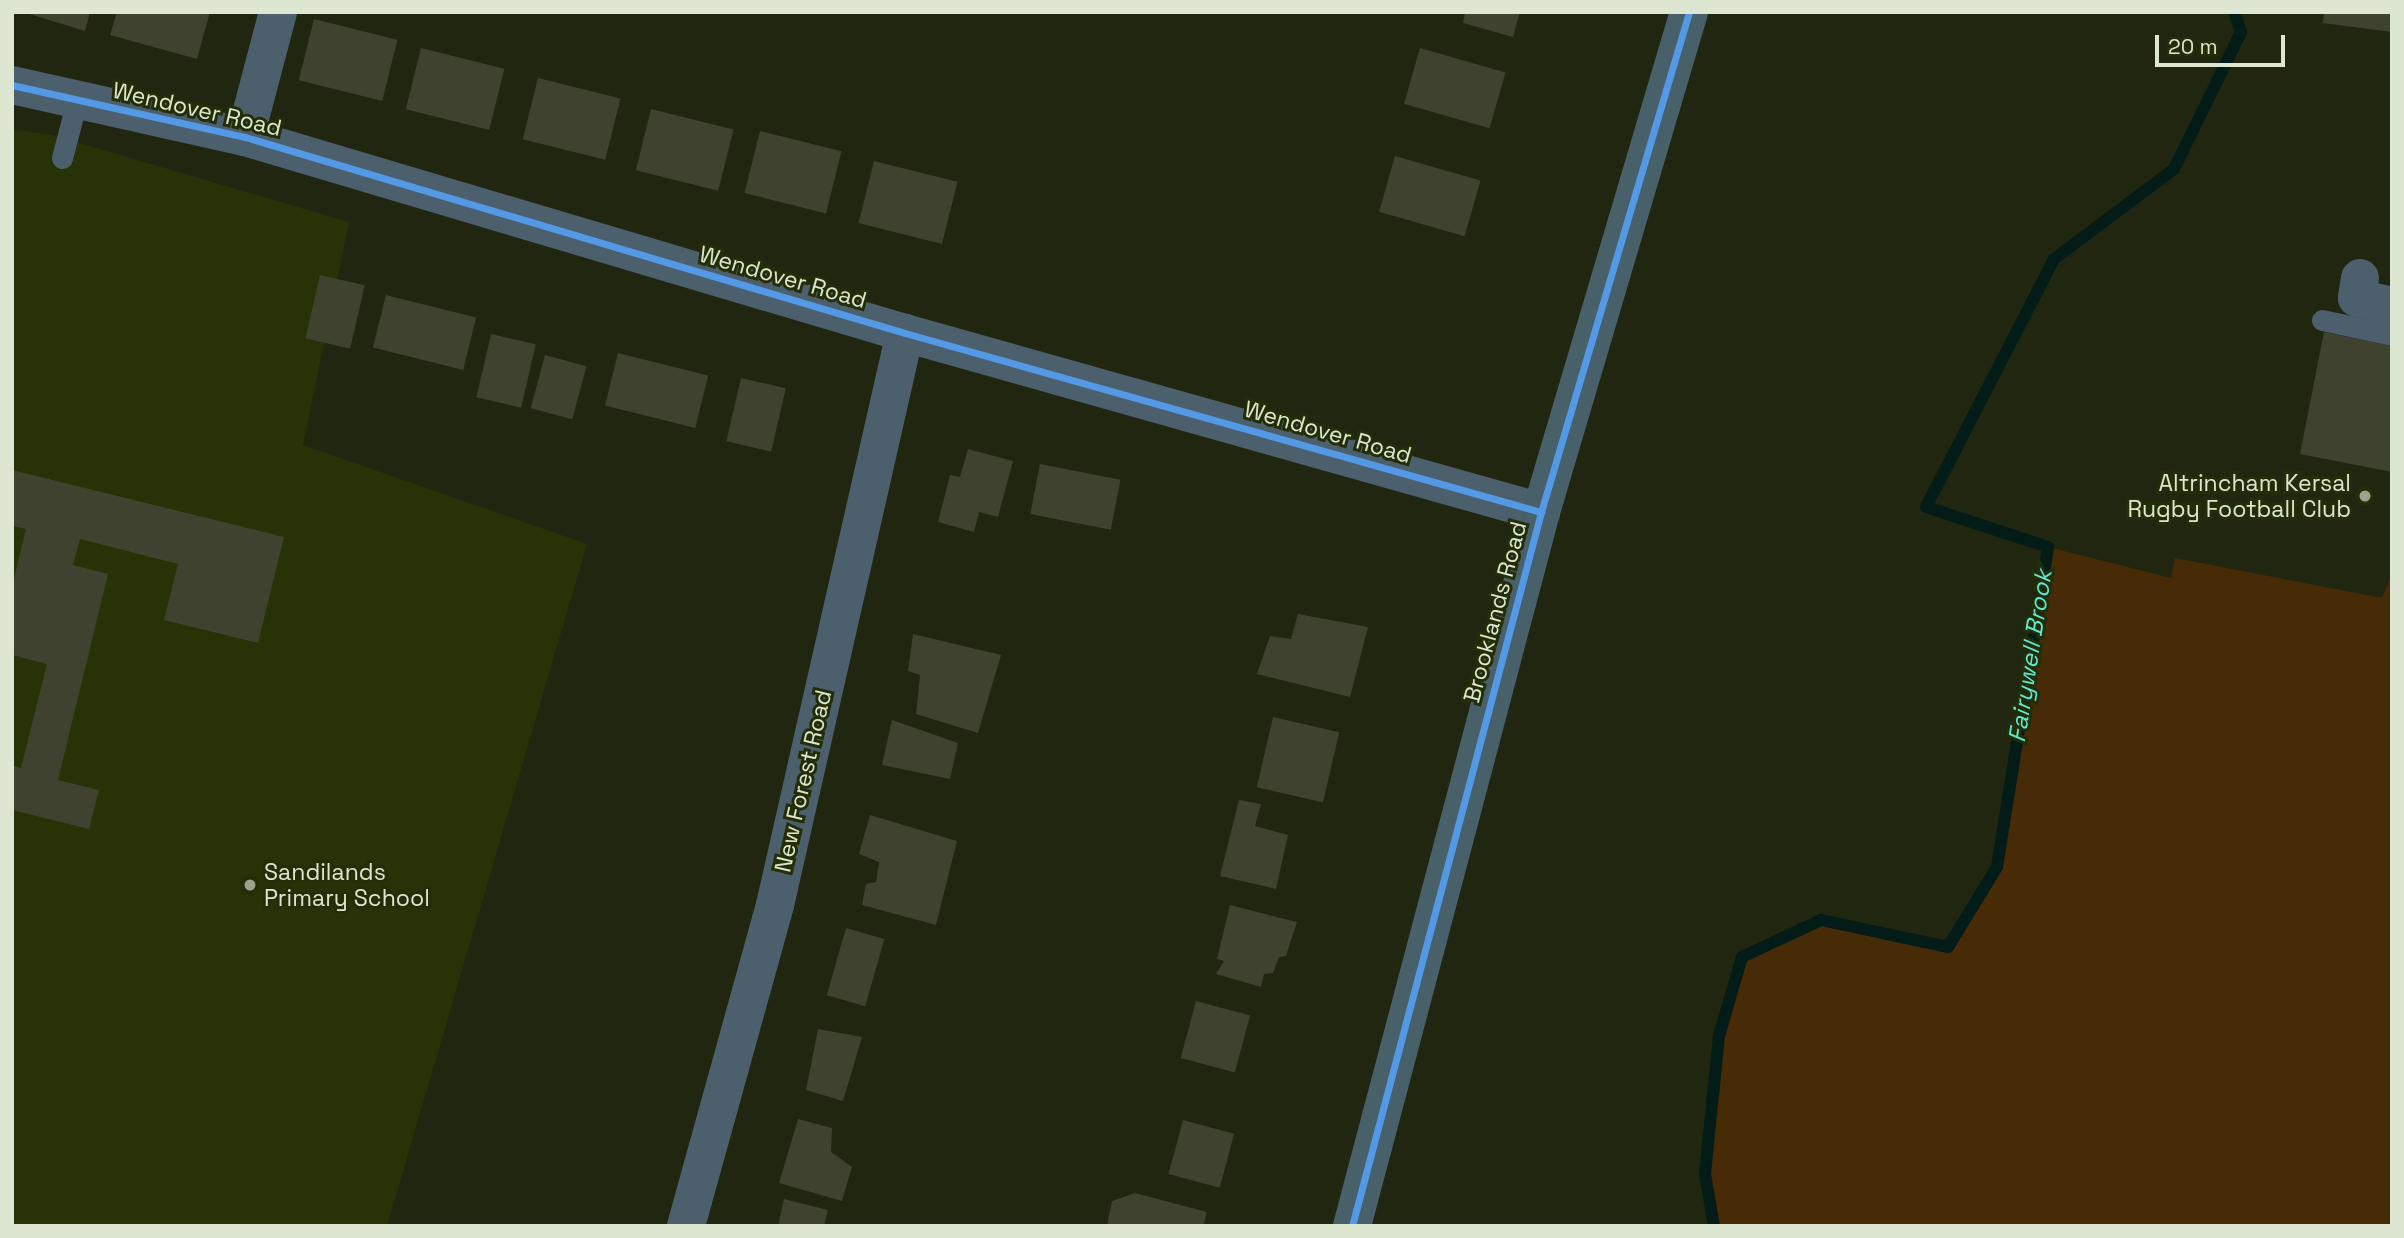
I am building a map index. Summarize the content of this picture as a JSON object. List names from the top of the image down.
{
  "streets": {
    "street": ["Wendover Road", "Brooklands Road", "New Forest Road"]
  },
  "crossings": [
    ["Wendover Road", "Brooklands Road"],
    ["Wendover Road", "New Forest Road"]
  ],
  "water": ["Fairywell Brook"],
  "places": ["Altrincham Kersal Rugby Football Club", "Sandilands Primary School"],
  "scale_bar": "20 m"
}
